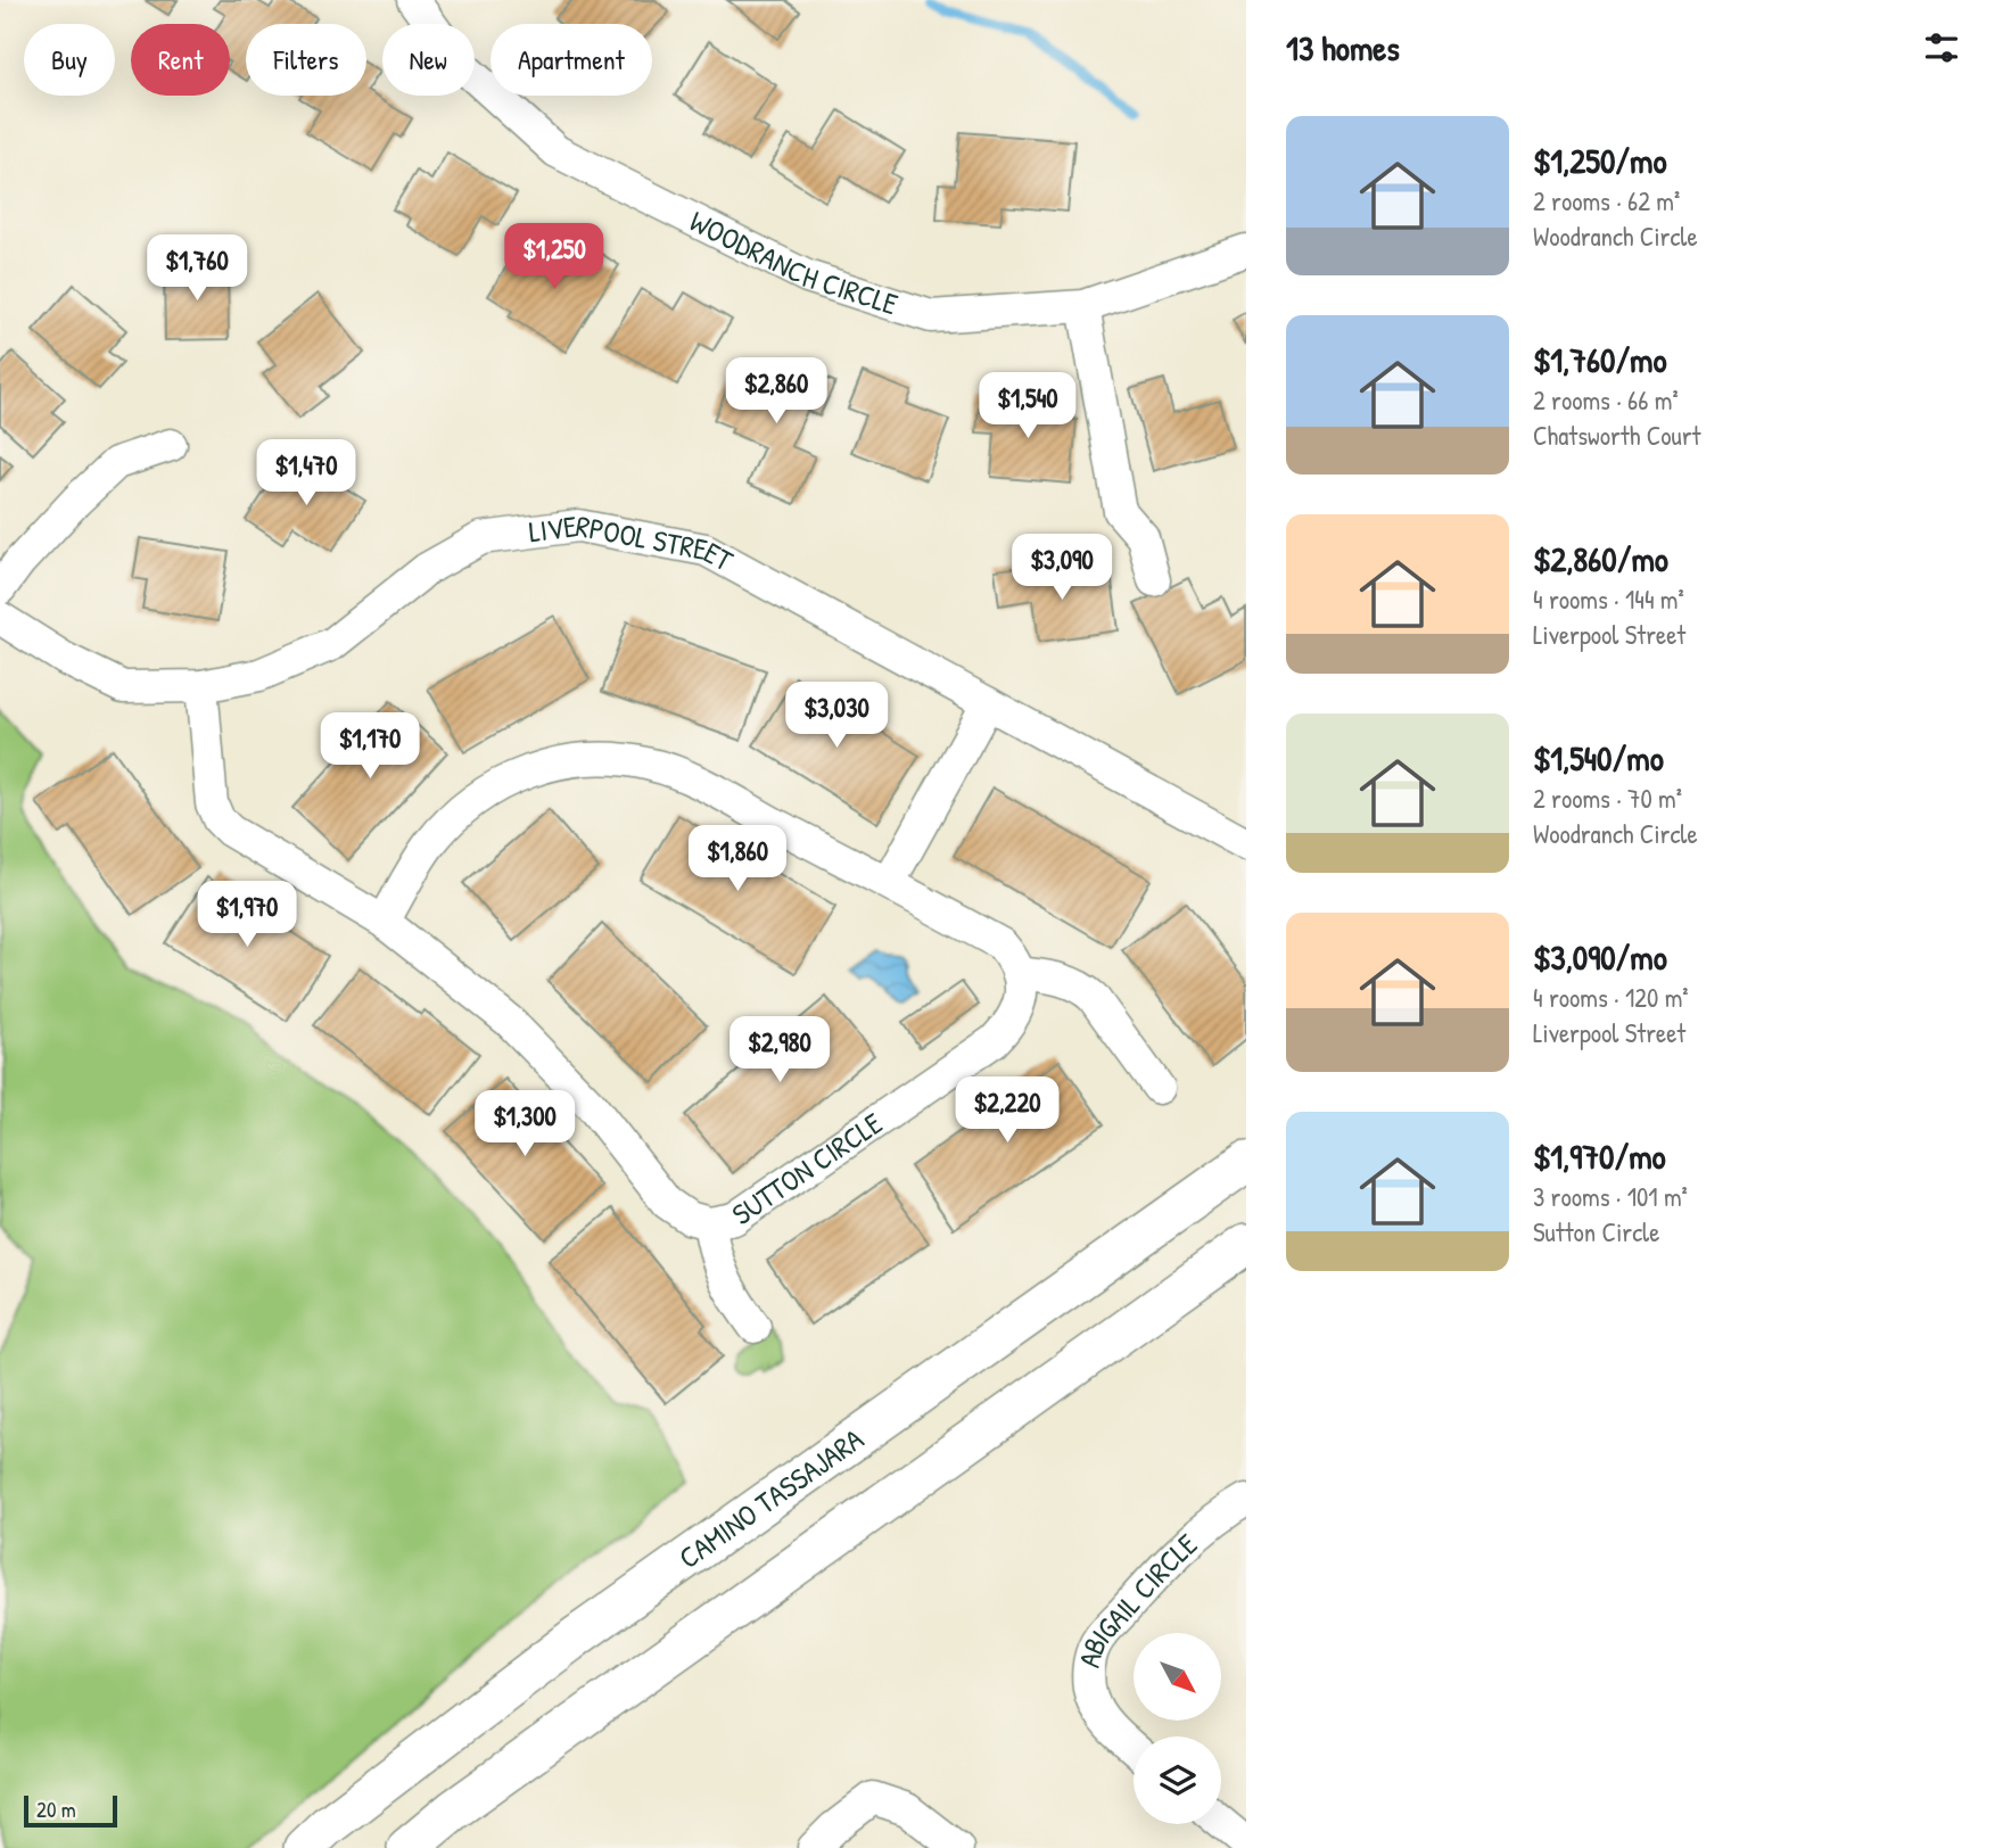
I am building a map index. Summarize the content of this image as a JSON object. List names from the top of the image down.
{
  "streets": {
    "main road": ["CAMINO TASSAJARA"],
    "street": [
      "WOODRANCH CIRCLE",
      "LIVERPOOL STREET",
      "SUTTON CIRCLE",
      "ABIGAIL CIRCLE"
    ]
  },
  "crossings": [
    ["LIVERPOOL STREET", "SUTTON CIRCLE"]
  ],
  "scale_bar": "20 m",
  "north": "bottom right",
  "page": {
    "heading": "13 homes",
    "chip": [
      "Buy",
      "Rent",
      "Filters",
      "New",
      "Apartment"
    ],
    "list": [
      {
        "name": "$1,250/mo",
        "note": "2 rooms · 62 m² · Woodranch Circle"
      },
      {
        "name": "$1,760/mo",
        "note": "2 rooms · 66 m² · Chatsworth Court"
      },
      {
        "name": "$2,860/mo",
        "note": "4 rooms · 144 m² · Liverpool Street"
      },
      {
        "name": "$1,540/mo",
        "note": "2 rooms · 70 m² · Woodranch Circle"
      },
      {
        "name": "$3,090/mo",
        "note": "4 rooms · 120 m² · Liverpool Street"
      },
      {
        "name": "$1,970/mo",
        "note": "3 rooms · 101 m² · Sutton Circle"
      }
    ],
    "price": [
      "$1,250",
      "$1,760",
      "$2,860",
      "$1,540",
      "$1,470",
      "$3,090",
      "$3,030",
      "$1,170",
      "$1,860",
      "$1,970",
      "$2,980",
      "$2,220",
      "$1,300"
    ],
    "scale": "20 m"
  }
}
